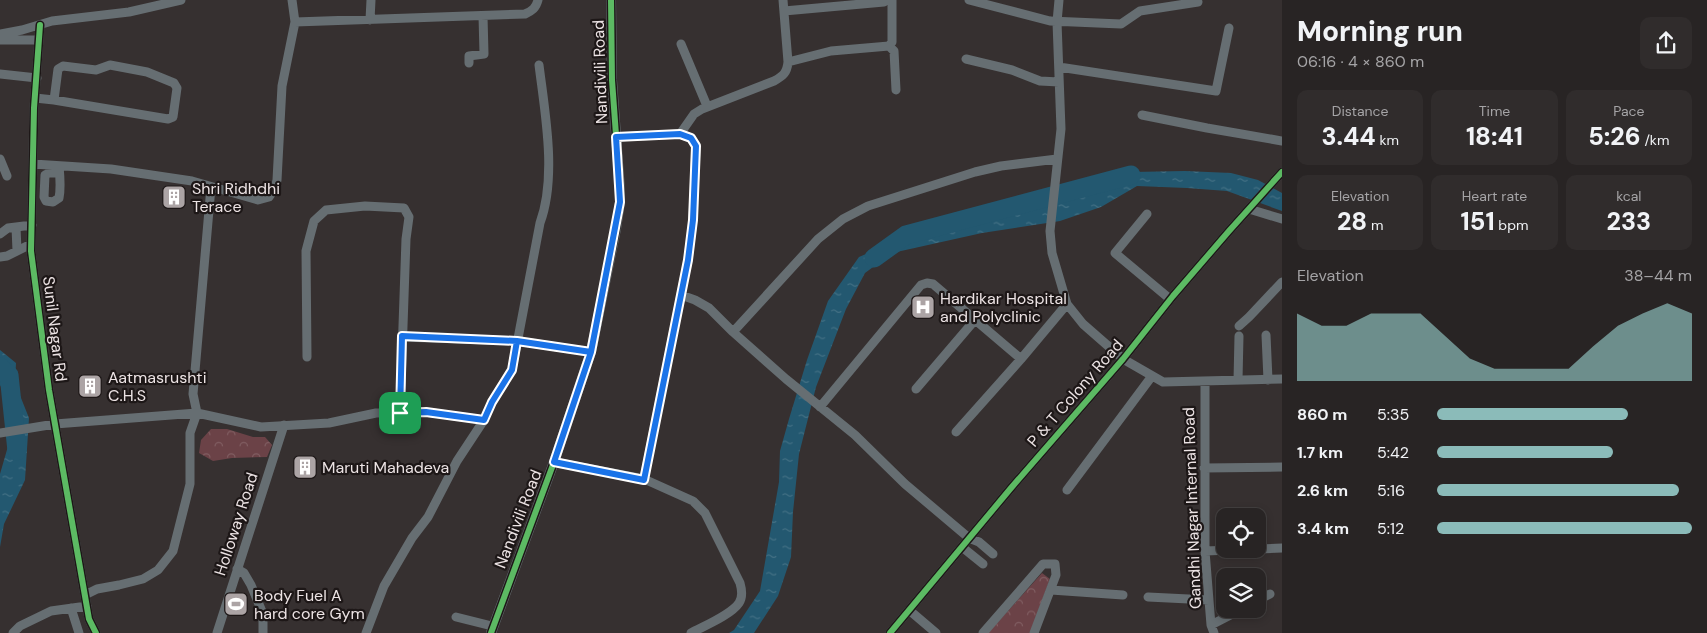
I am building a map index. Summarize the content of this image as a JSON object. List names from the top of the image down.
{
  "streets": {
    "street": [
      "Nandivili Road",
      "Sunil Nagar Rd",
      "P & T Colony Road",
      "Gandhi Nagar Internal Road",
      "Holloway Road"
    ]
  },
  "places": {
    "building": ["Shri Ridhdhi Terace", "Aatmasrushti C.H.S", "Maruti Mahadeva"],
    "hospital": ["Hardikar Hospital and Polyclinic"],
    "sports": ["Body Fuel A hard core Gym"]
  },
  "page": {
    "heading": ["Morning run", "06:16 · 4 × 860 m"],
    "stats": [
      ["Distance", "3.44 km"],
      ["Time", "18:41"],
      ["Pace", "5:26 /km"],
      ["Elevation", "28 m"],
      ["Heart rate", "151 bpm"],
      ["kcal", "233"]
    ],
    "chart": ["Elevation", "38–44 m"],
    "list": [
      {
        "name": "860 m",
        "note": "5:35"
      },
      {
        "name": "1.7 km",
        "note": "5:42"
      },
      {
        "name": "2.6 km",
        "note": "5:16"
      },
      {
        "name": "3.4 km",
        "note": "5:12"
      }
    ]
  }
}
